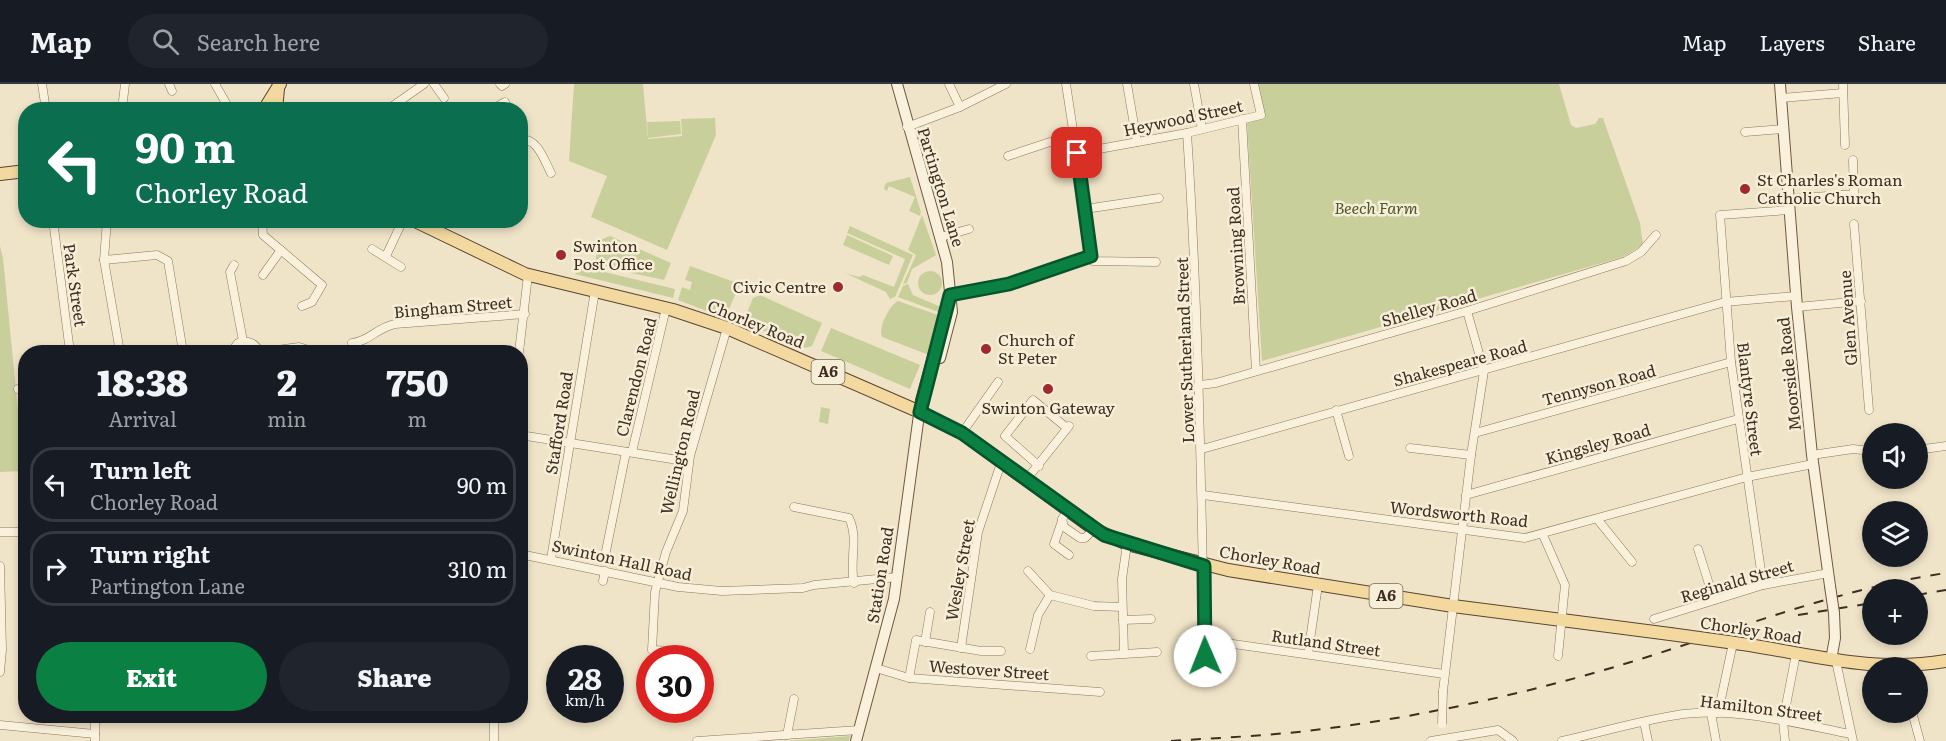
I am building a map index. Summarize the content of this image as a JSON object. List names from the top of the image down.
{
  "streets": {
    "main road": [
      "Partington Lane",
      "Chorley Road",
      "A6",
      "Moorside Road",
      "Station Road"
    ],
    "street": [
      "Heywood Street",
      "Browning Road",
      "Park Street",
      "Bingham Street",
      "Shelley Road",
      "Glen Avenue",
      "Lower Sutherland Street",
      "Shakespeare Road",
      "Clarendon Road",
      "Tennyson Road",
      "Blantyre Street",
      "Stafford Road",
      "Kingsley Road",
      "Wellington Road",
      "Wordsworth Road",
      "Swinton Hall Road",
      "Wesley Street",
      "Reginald Street",
      "Rutland Street",
      "Westover Street",
      "Hamilton Street"
    ]
  },
  "crossings": [
    ["Heywood Street", "Browning Road"],
    ["Heywood Street", "Lower Sutherland Street"],
    ["Partington Lane", "Chorley Road"],
    ["Partington Lane", "Station Road"],
    ["Browning Road", "Shelley Road"],
    ["Shelley Road", "Lower Sutherland Street"],
    ["Glen Avenue", "Shakespeare Road"],
    ["Chorley Road", "Lower Sutherland Street"],
    ["Chorley Road", "A6"],
    ["Chorley Road", "Moorside Road"],
    ["Chorley Road", "Clarendon Road"],
    ["Chorley Road", "Stafford Road"],
    ["Chorley Road", "Wellington Road"],
    ["Chorley Road", "Wesley Street"],
    ["Chorley Road", "Station Road"],
    ["Lower Sutherland Street", "Shakespeare Road"],
    ["Lower Sutherland Street", "Wordsworth Road"],
    ["Lower Sutherland Street", "Rutland Street"],
    ["Shakespeare Road", "Moorside Road"],
    ["Shakespeare Road", "Blantyre Street"],
    ["A6", "Moorside Road"],
    ["Moorside Road", "Blantyre Street"],
    ["Moorside Road", "Wordsworth Road"],
    ["Moorside Road", "Reginald Street"],
    ["Clarendon Road", "Swinton Hall Road"],
    ["Tennyson Road", "Blantyre Street"],
    ["Blantyre Street", "Kingsley Road"],
    ["Blantyre Street", "Wordsworth Road"],
    ["Blantyre Street", "Reginald Street"],
    ["Stafford Road", "Swinton Hall Road"],
    ["Wellington Road", "Swinton Hall Road"],
    ["Swinton Hall Road", "Station Road"],
    ["Station Road", "Westover Street"]
  ],
  "parks": ["Beech Farm"],
  "places": [
    "St Charles's Roman Catholic Church",
    "Swinton Post Office",
    "Civic Centre",
    "Church of St Peter",
    "Swinton Gateway"
  ],
  "page": {
    "header": "Map",
    "search": "Search here",
    "nav": ["Map", "Layers", "Share"],
    "turn": ["90 m", "Chorley Road"],
    "eta": [
      "18:38",
      "Arrival",
      "2",
      "min",
      "750",
      "m"
    ],
    "map_buttons": ["+", "−"],
    "list": [
      {
        "name": "Turn left",
        "note": "Chorley Road",
        "value": "90 m"
      },
      {
        "name": "Turn right",
        "note": "Partington Lane",
        "value": "310 m"
      }
    ],
    "buttons": ["Exit", "Share"],
    "speed": "28 km/h",
    "limit": "30"
  }
}
